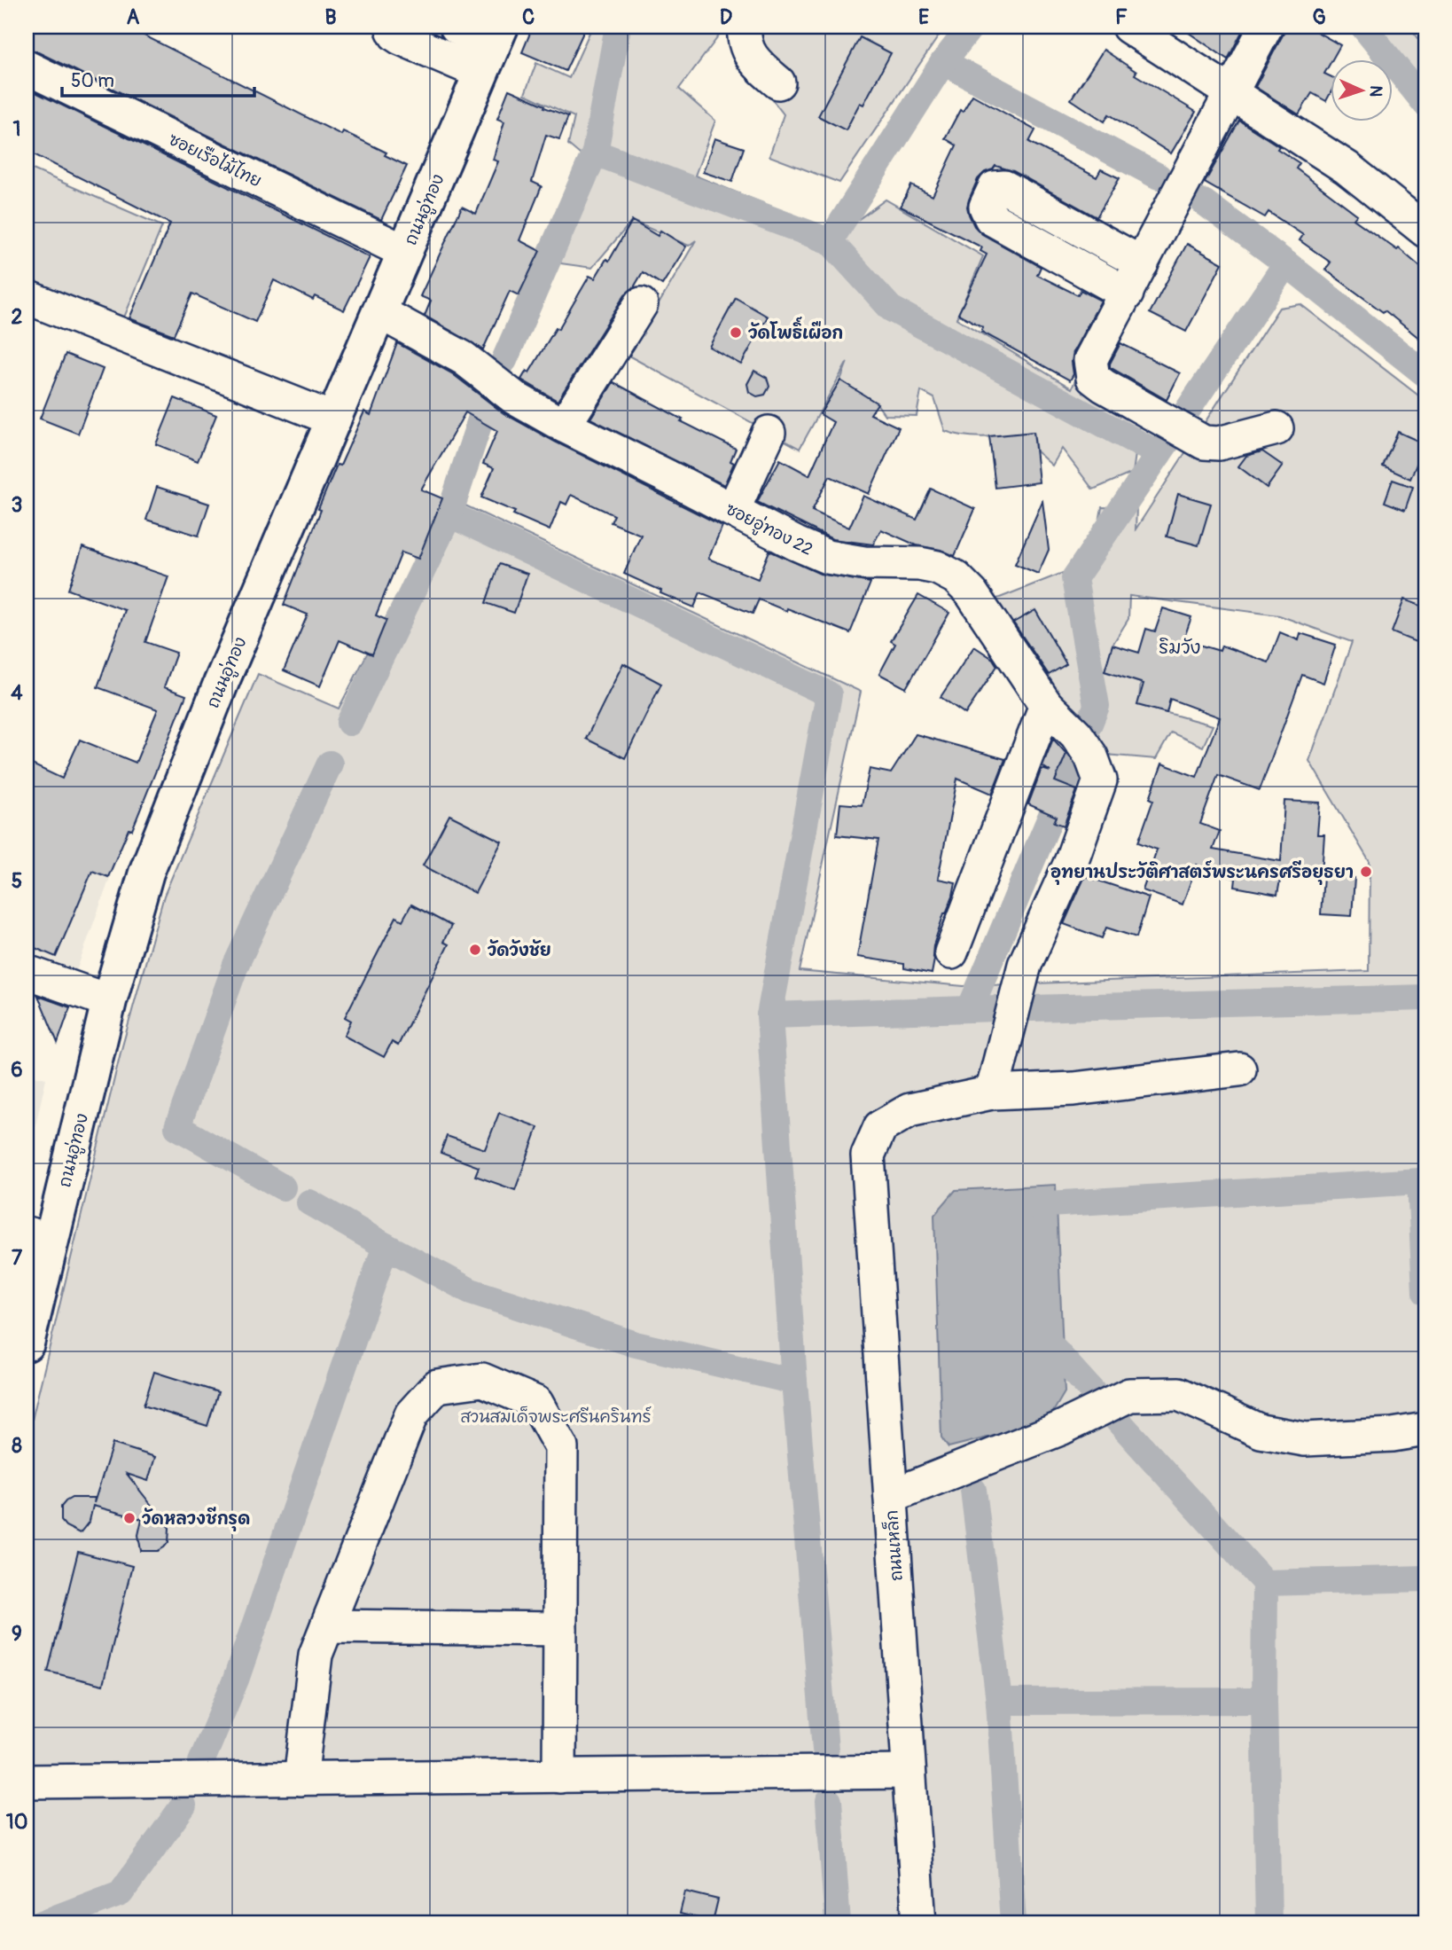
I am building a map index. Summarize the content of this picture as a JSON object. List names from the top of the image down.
{
  "streets": {
    "main road": ["ถนนอู่ทอง"],
    "street": ["ซอยเรือไม้ไทย", "ซอยอู่ทอง 22", "ถนนเหล็ก"]
  },
  "crossings": [
    ["ซอยเรือไม้ไทย", "ถนนอู่ทอง"],
    ["ถนนอู่ทอง", "ซอยอู่ทอง 22"],
    ["ซอยอู่ทอง 22", "ถนนเหล็ก"]
  ],
  "districts": ["ริมวัง"],
  "parks": ["สวนสมเด็จพระศรีนครินทร์"],
  "places": [
    "วัดโพธิ์เผือก",
    "อุทยานประวัติศาสตร์พระนครศรีอยุธยา",
    "วัดวังชัย",
    "วัดหลวงชีกรุด"
  ],
  "scale_bar": "50 m",
  "north": "right",
  "grid": {
    "columns": [
      "A",
      "B",
      "C",
      "D",
      "E",
      "F",
      "G"
    ],
    "rows": [
      "1",
      "2",
      "3",
      "4",
      "5",
      "6",
      "7",
      "8",
      "9",
      "10"
    ]
  }
}
